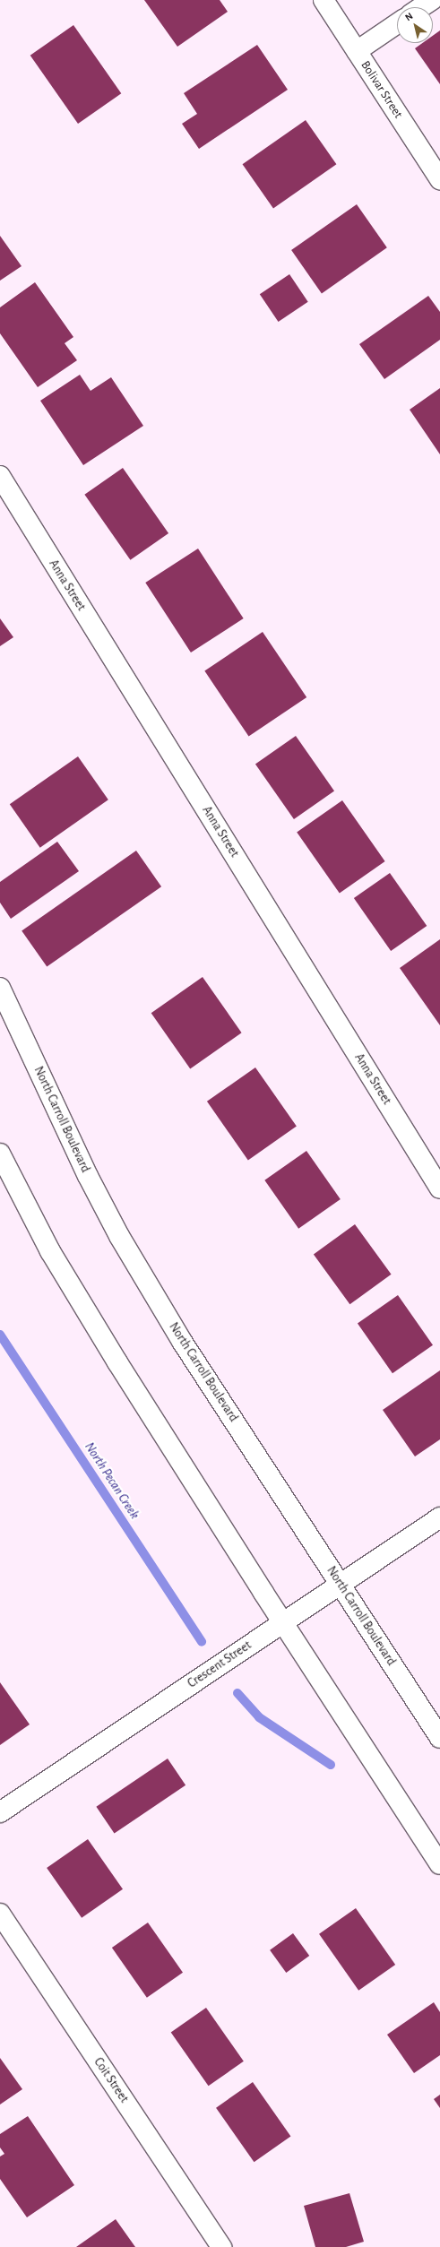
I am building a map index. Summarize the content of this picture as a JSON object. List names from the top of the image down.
{
  "streets": {
    "street": [
      "Bolivar Street",
      "Anna Street",
      "North Carroll Boulevard",
      "Crescent Street",
      "Coit Street"
    ]
  },
  "crossings": [
    ["North Carroll Boulevard", "Crescent Street"]
  ],
  "water": ["North Pecan Creek"],
  "north": "top left"
}
